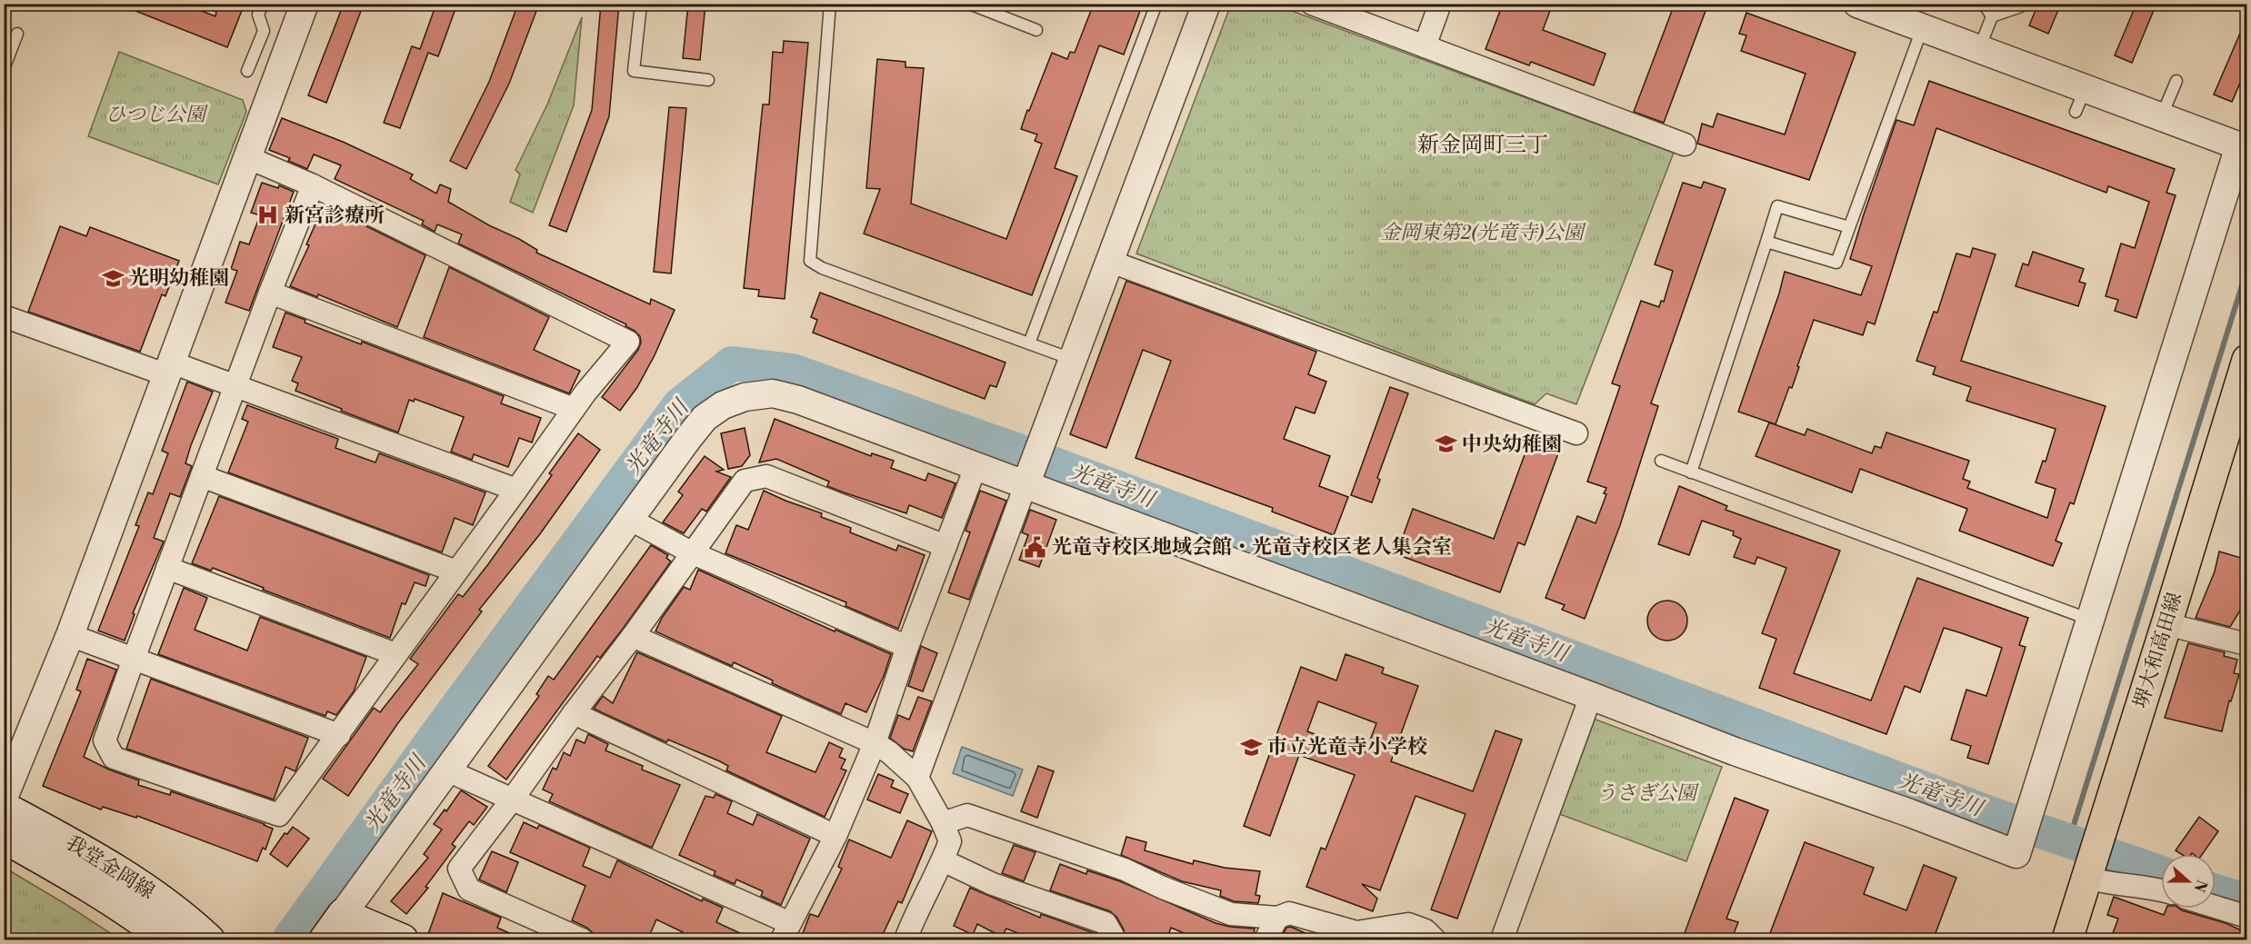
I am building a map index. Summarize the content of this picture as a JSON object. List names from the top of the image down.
{
  "streets": {
    "main road": ["堺大和高田線", "我堂金岡線"]
  },
  "districts": ["新金岡町三丁"],
  "water": ["光竜寺川"],
  "parks": ["ひつじ公園", "金岡東第2(光竜寺)公園", "うさぎ公園"],
  "places": {
    "hospital": ["新宮診療所"],
    "school or university": ["光明幼稚園", "中央幼稚園", "市立光竜寺小学校"],
    "public building": ["光竜寺校区地域会館・光竜寺校区老人集会室"]
  },
  "north": "right"
}
